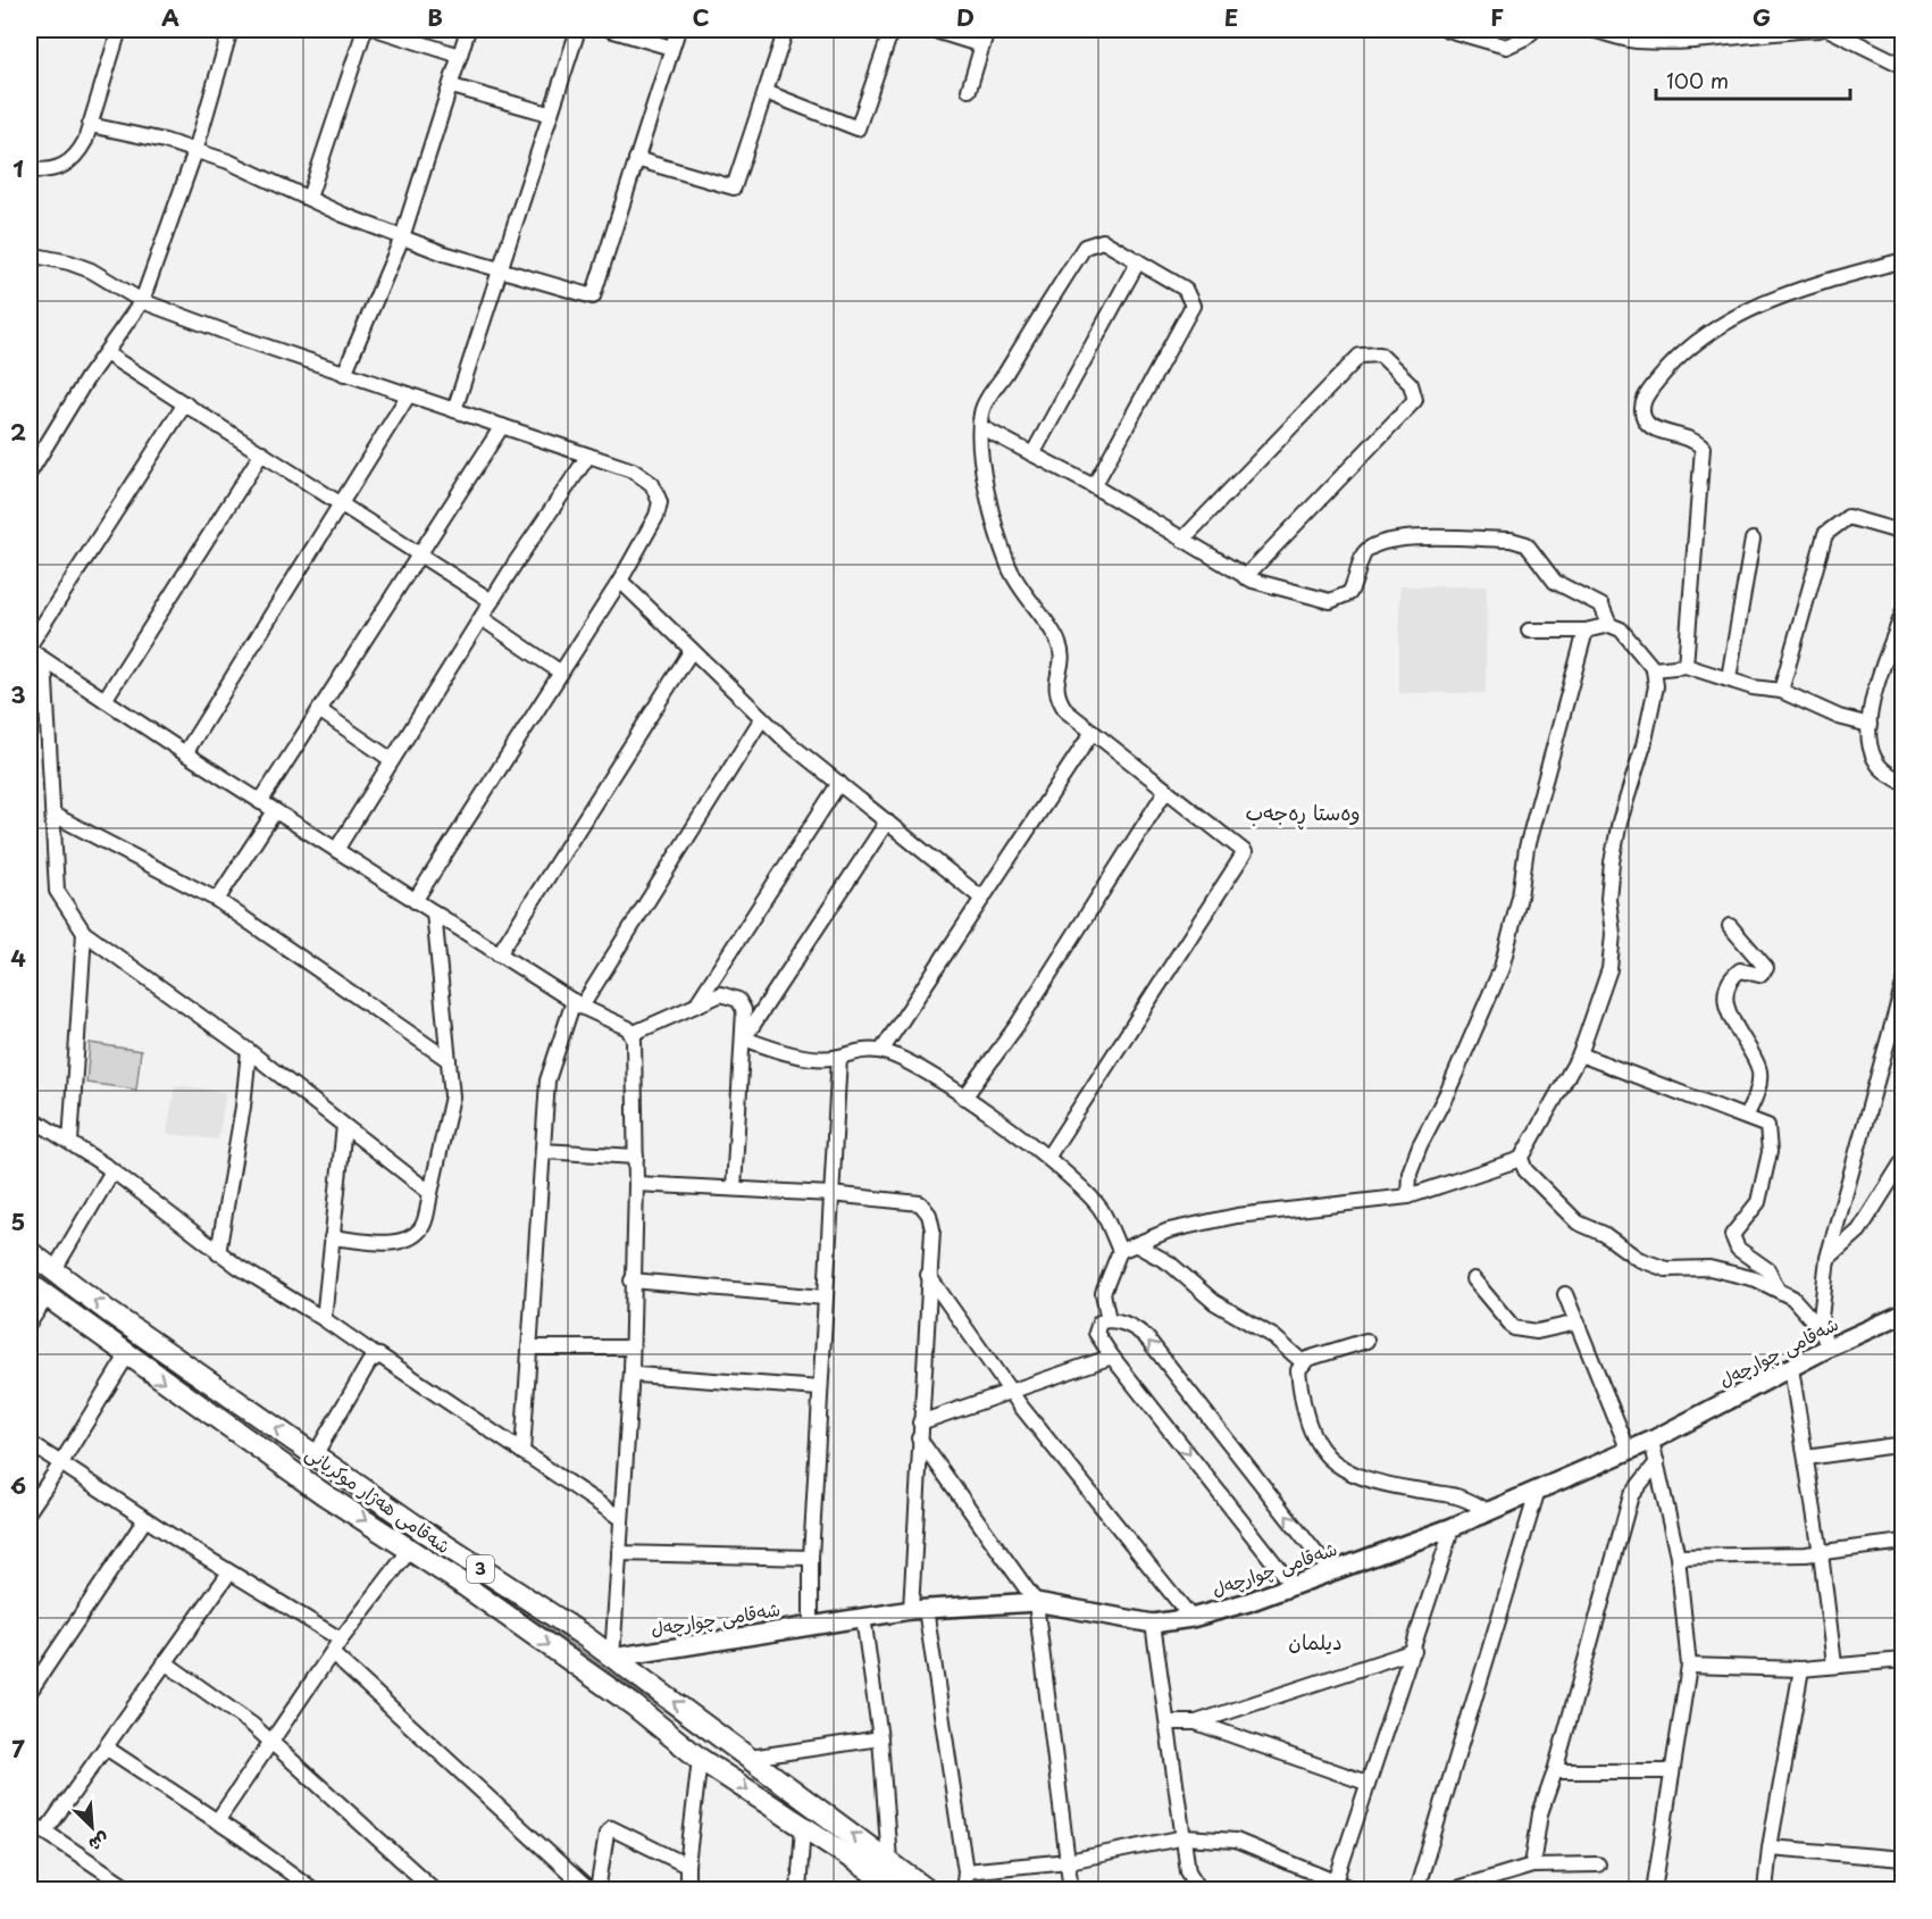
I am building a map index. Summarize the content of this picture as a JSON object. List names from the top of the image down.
{
  "streets": {
    "highway": ["شەقامی ھەژار موکریانی", "3"],
    "main road": ["شەقامی چوارچەل"]
  },
  "crossings": [
    ["شەقامی چوارچەل", "شەقامی ھەژار موکریانی"]
  ],
  "districts": ["وەستا ڕەجەب", "دیلمان"],
  "scale_bar": "100 m",
  "north": "bottom right",
  "grid": {
    "columns": [
      "A",
      "B",
      "C",
      "D",
      "E",
      "F",
      "G"
    ],
    "rows": [
      "1",
      "2",
      "3",
      "4",
      "5",
      "6",
      "7"
    ]
  }
}
